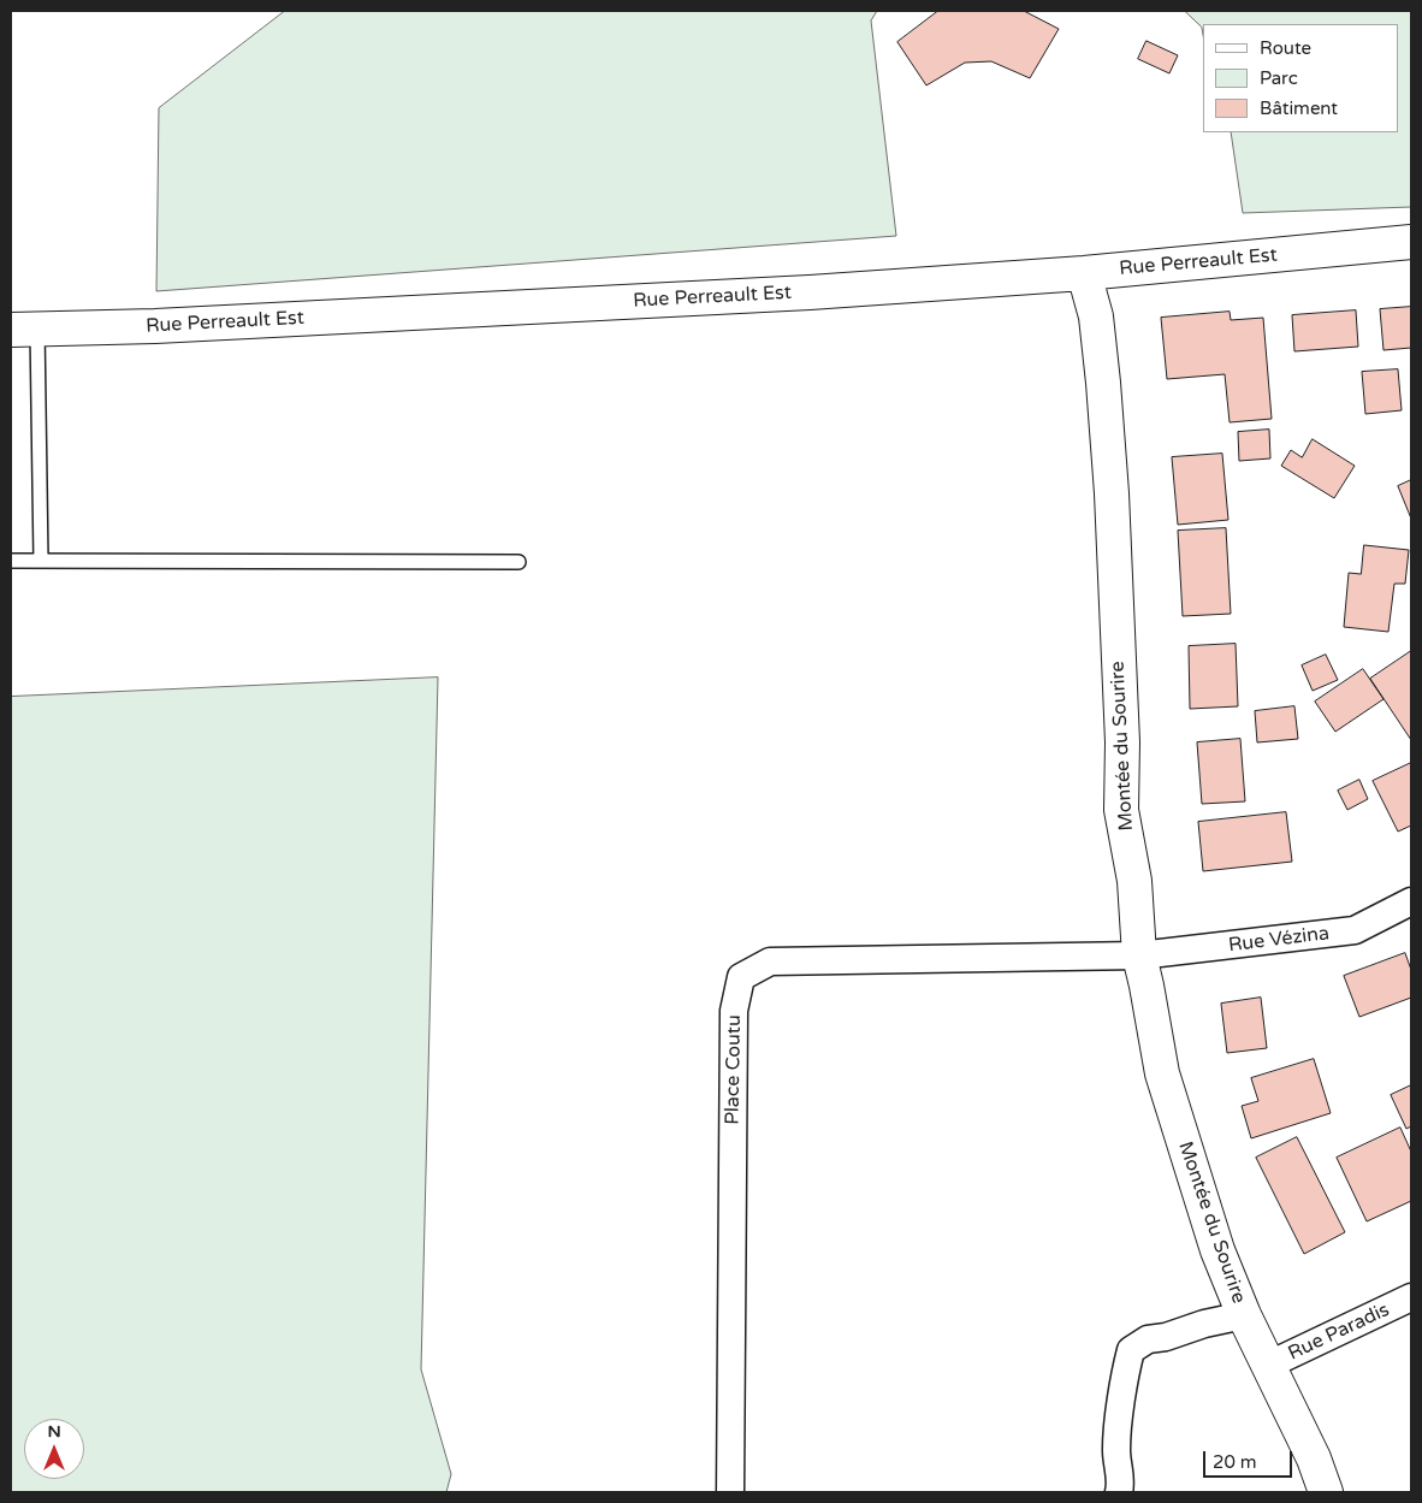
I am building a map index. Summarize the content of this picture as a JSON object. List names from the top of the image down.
{
  "streets": {
    "street": [
      "Rue Perreault Est",
      "Montée du Sourire",
      "Rue Vézina",
      "Place Coutu",
      "Rue Paradis"
    ]
  },
  "crossings": [
    ["Rue Perreault Est", "Montée du Sourire"],
    ["Montée du Sourire", "Rue Vézina"],
    ["Montée du Sourire", "Place Coutu"],
    ["Montée du Sourire", "Rue Paradis"],
    ["Rue Vézina", "Place Coutu"]
  ],
  "legend": ["Route", "Parc", "Bâtiment"],
  "scale_bar": "20 m",
  "north": "top"
}
